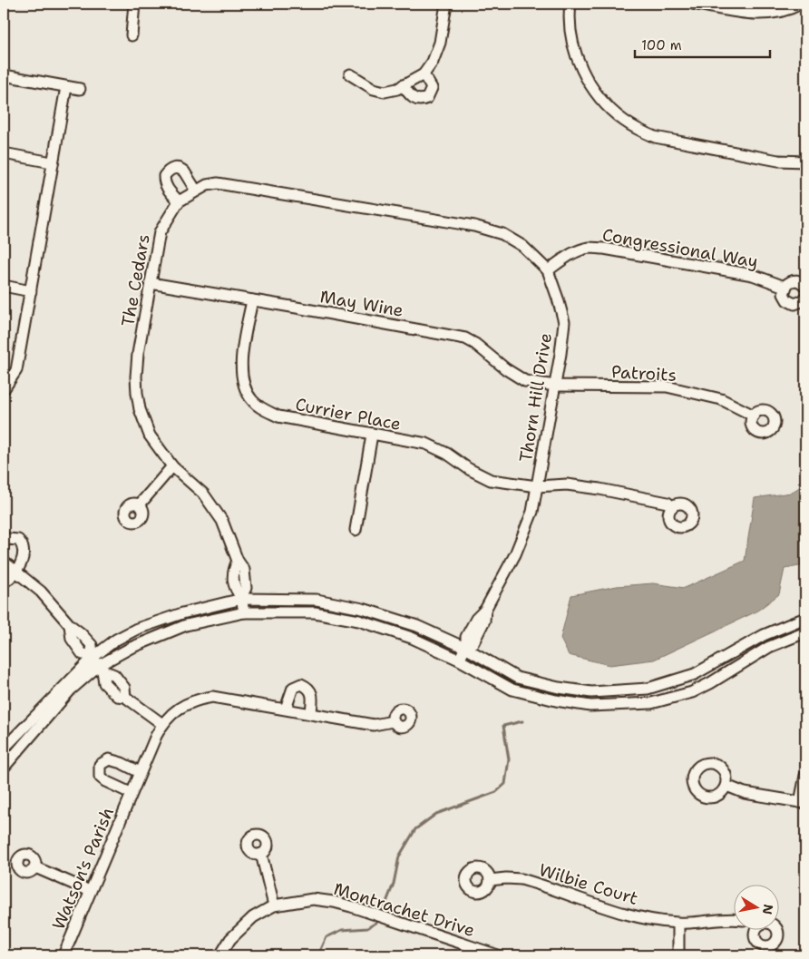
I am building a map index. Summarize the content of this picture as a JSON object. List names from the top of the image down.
{
  "streets": {
    "street": [
      "Congressional Way",
      "The Cedars",
      "May Wine",
      "Patroits",
      "Thorn Hill Drive",
      "Currier Place",
      "Watson's Parish",
      "Wilbie Court",
      "Montrachet Drive"
    ]
  },
  "crossings": [
    ["Congressional Way", "Thorn Hill Drive"],
    ["The Cedars", "May Wine"],
    ["The Cedars", "Thorn Hill Drive"],
    ["May Wine", "Patroits"],
    ["May Wine", "Thorn Hill Drive"],
    ["May Wine", "Currier Place"],
    ["Patroits", "Thorn Hill Drive"],
    ["Thorn Hill Drive", "Currier Place"]
  ],
  "scale_bar": "100 m",
  "north": "right"
}
